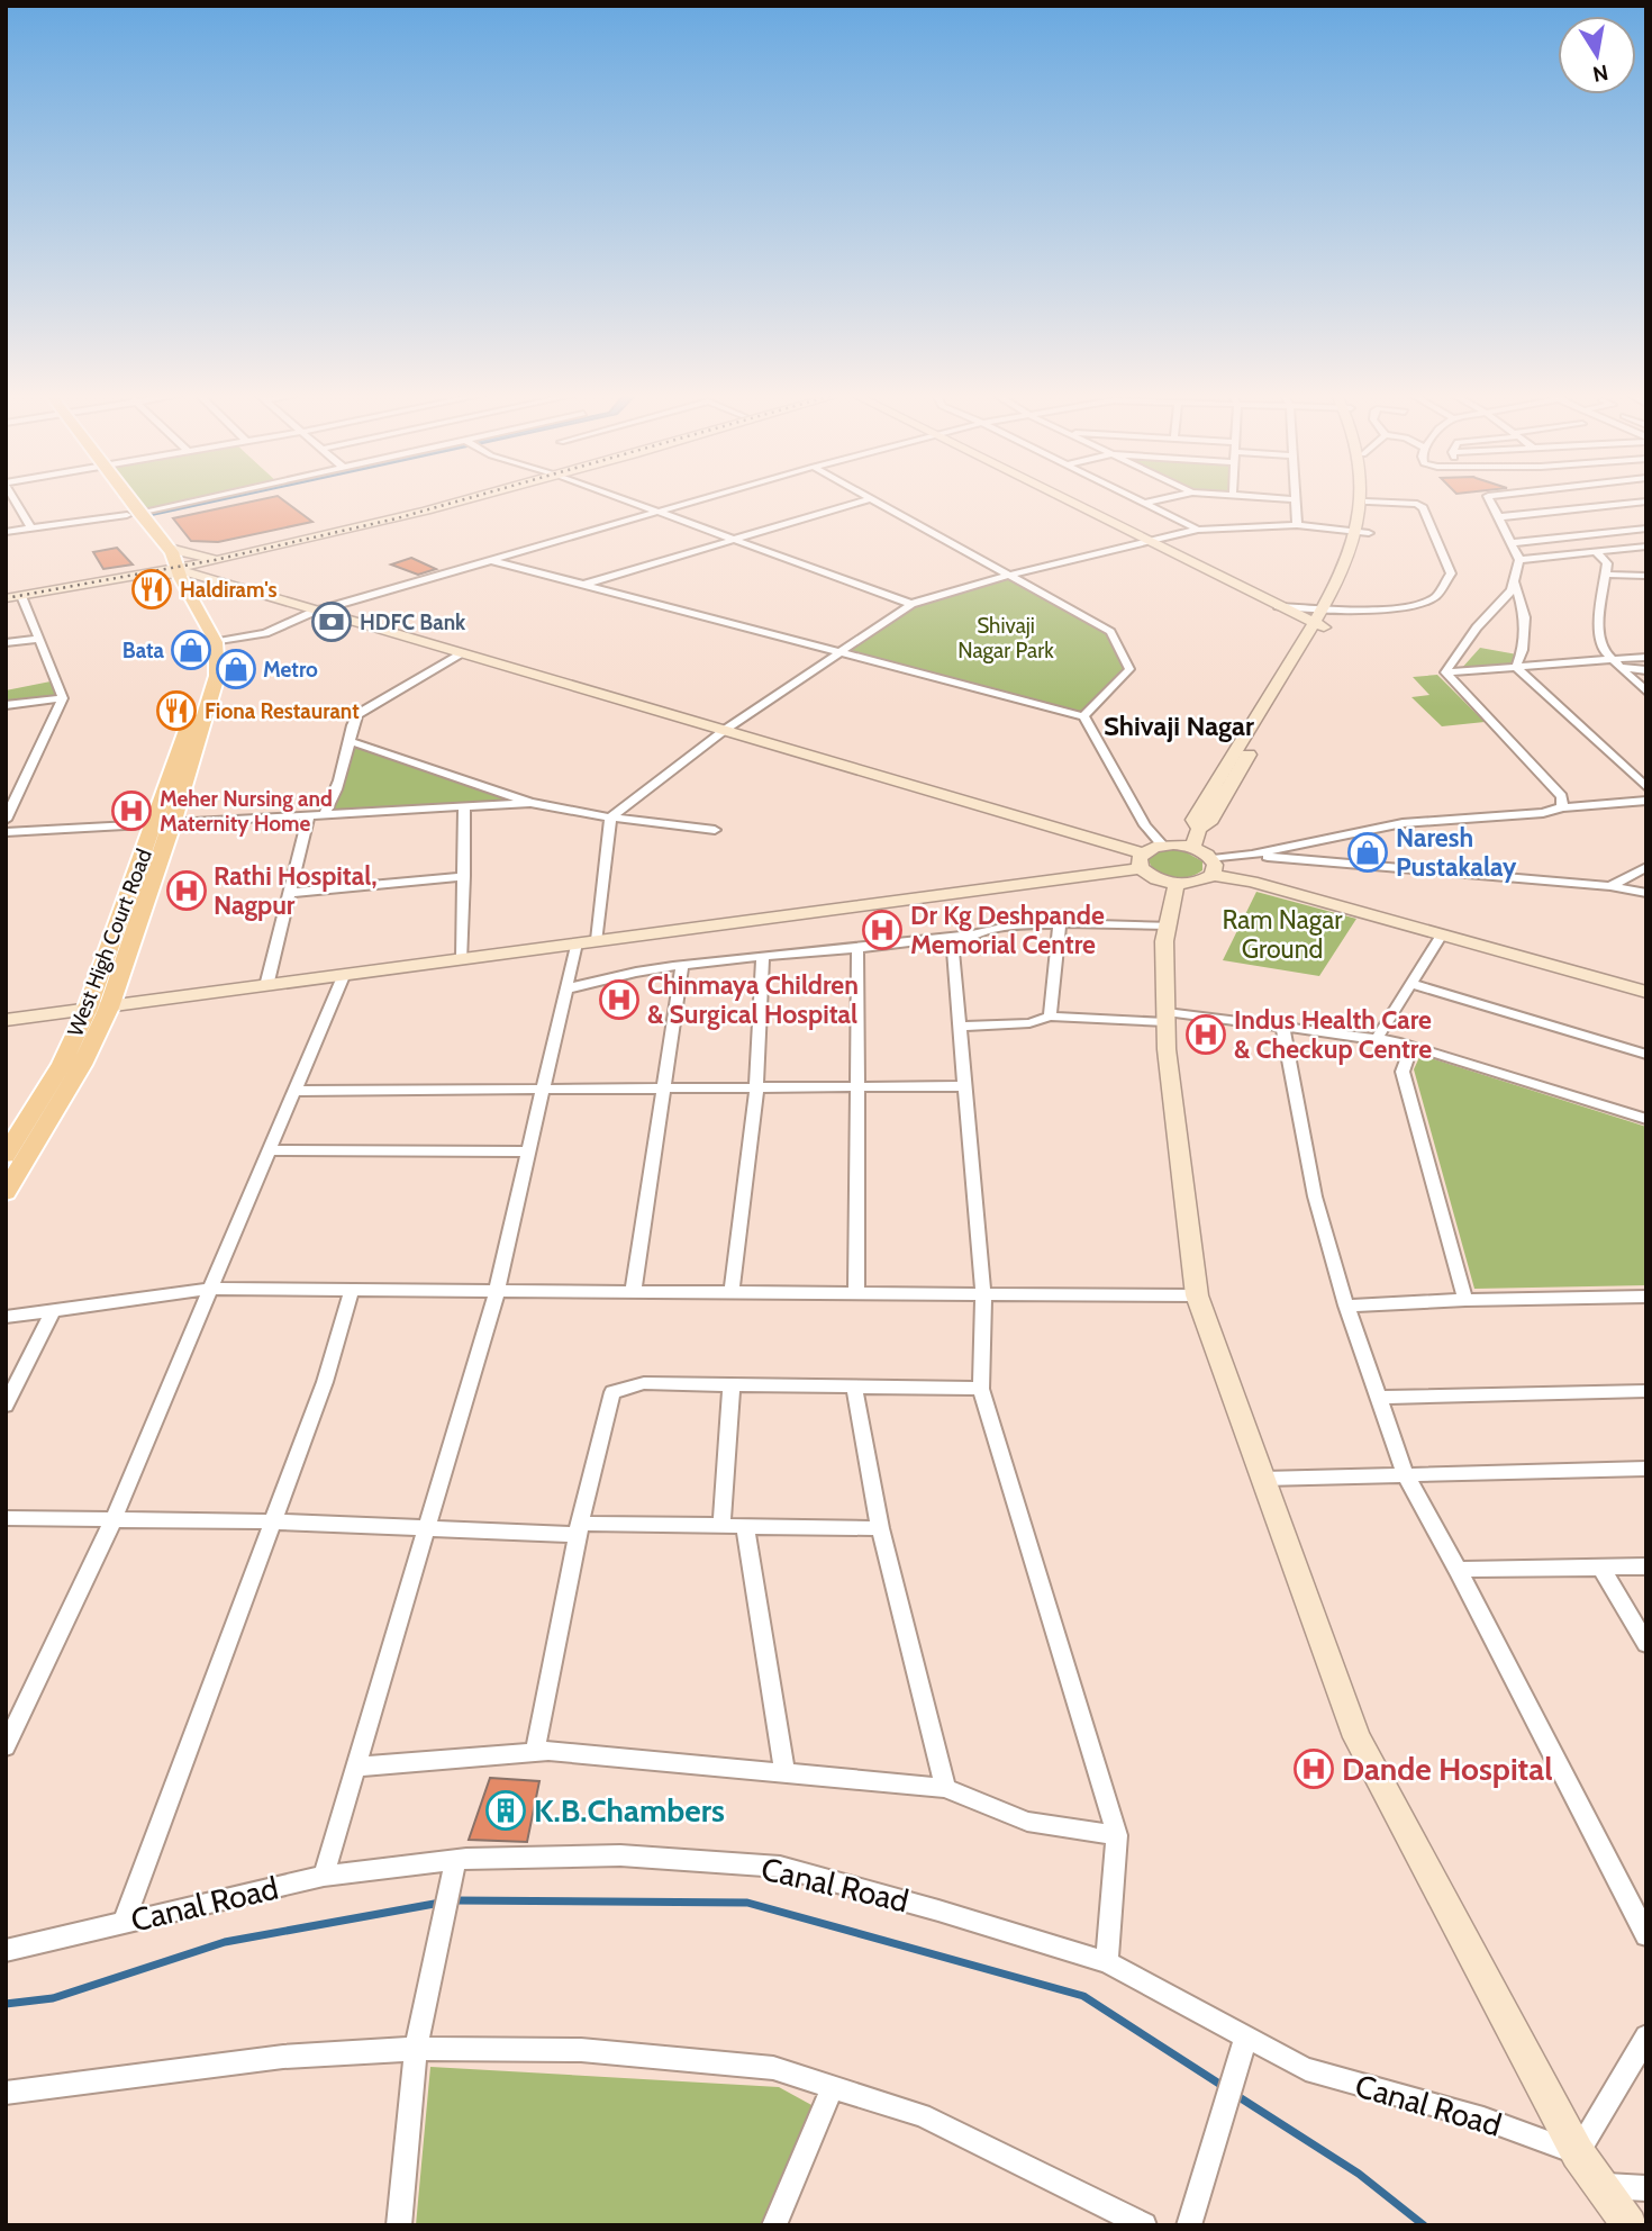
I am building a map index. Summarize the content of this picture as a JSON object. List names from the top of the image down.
{
  "streets": {
    "main road": ["West High Court Road"],
    "street": ["Canal Road"]
  },
  "districts": ["Shivaji Nagar"],
  "parks": ["Shivaji Nagar Park", "Ram Nagar Ground"],
  "places": {
    "restaurant": ["Haldiram's", "Fiona Restaurant"],
    "bank": ["HDFC Bank"],
    "shop": ["Bata", "Metro", "Naresh Pustakalay"],
    "hospital": [
      "Meher Nursing and Maternity Home",
      "Rathi Hospital, Nagpur",
      "Dr Kg Deshpande Memorial Centre",
      "Chinmaya Children & Surgical Hospital",
      "Indus Health Care & Checkup Centre",
      "Dande Hospital"
    ],
    "building": ["K.B.Chambers"]
  },
  "north": "bottom"
}
